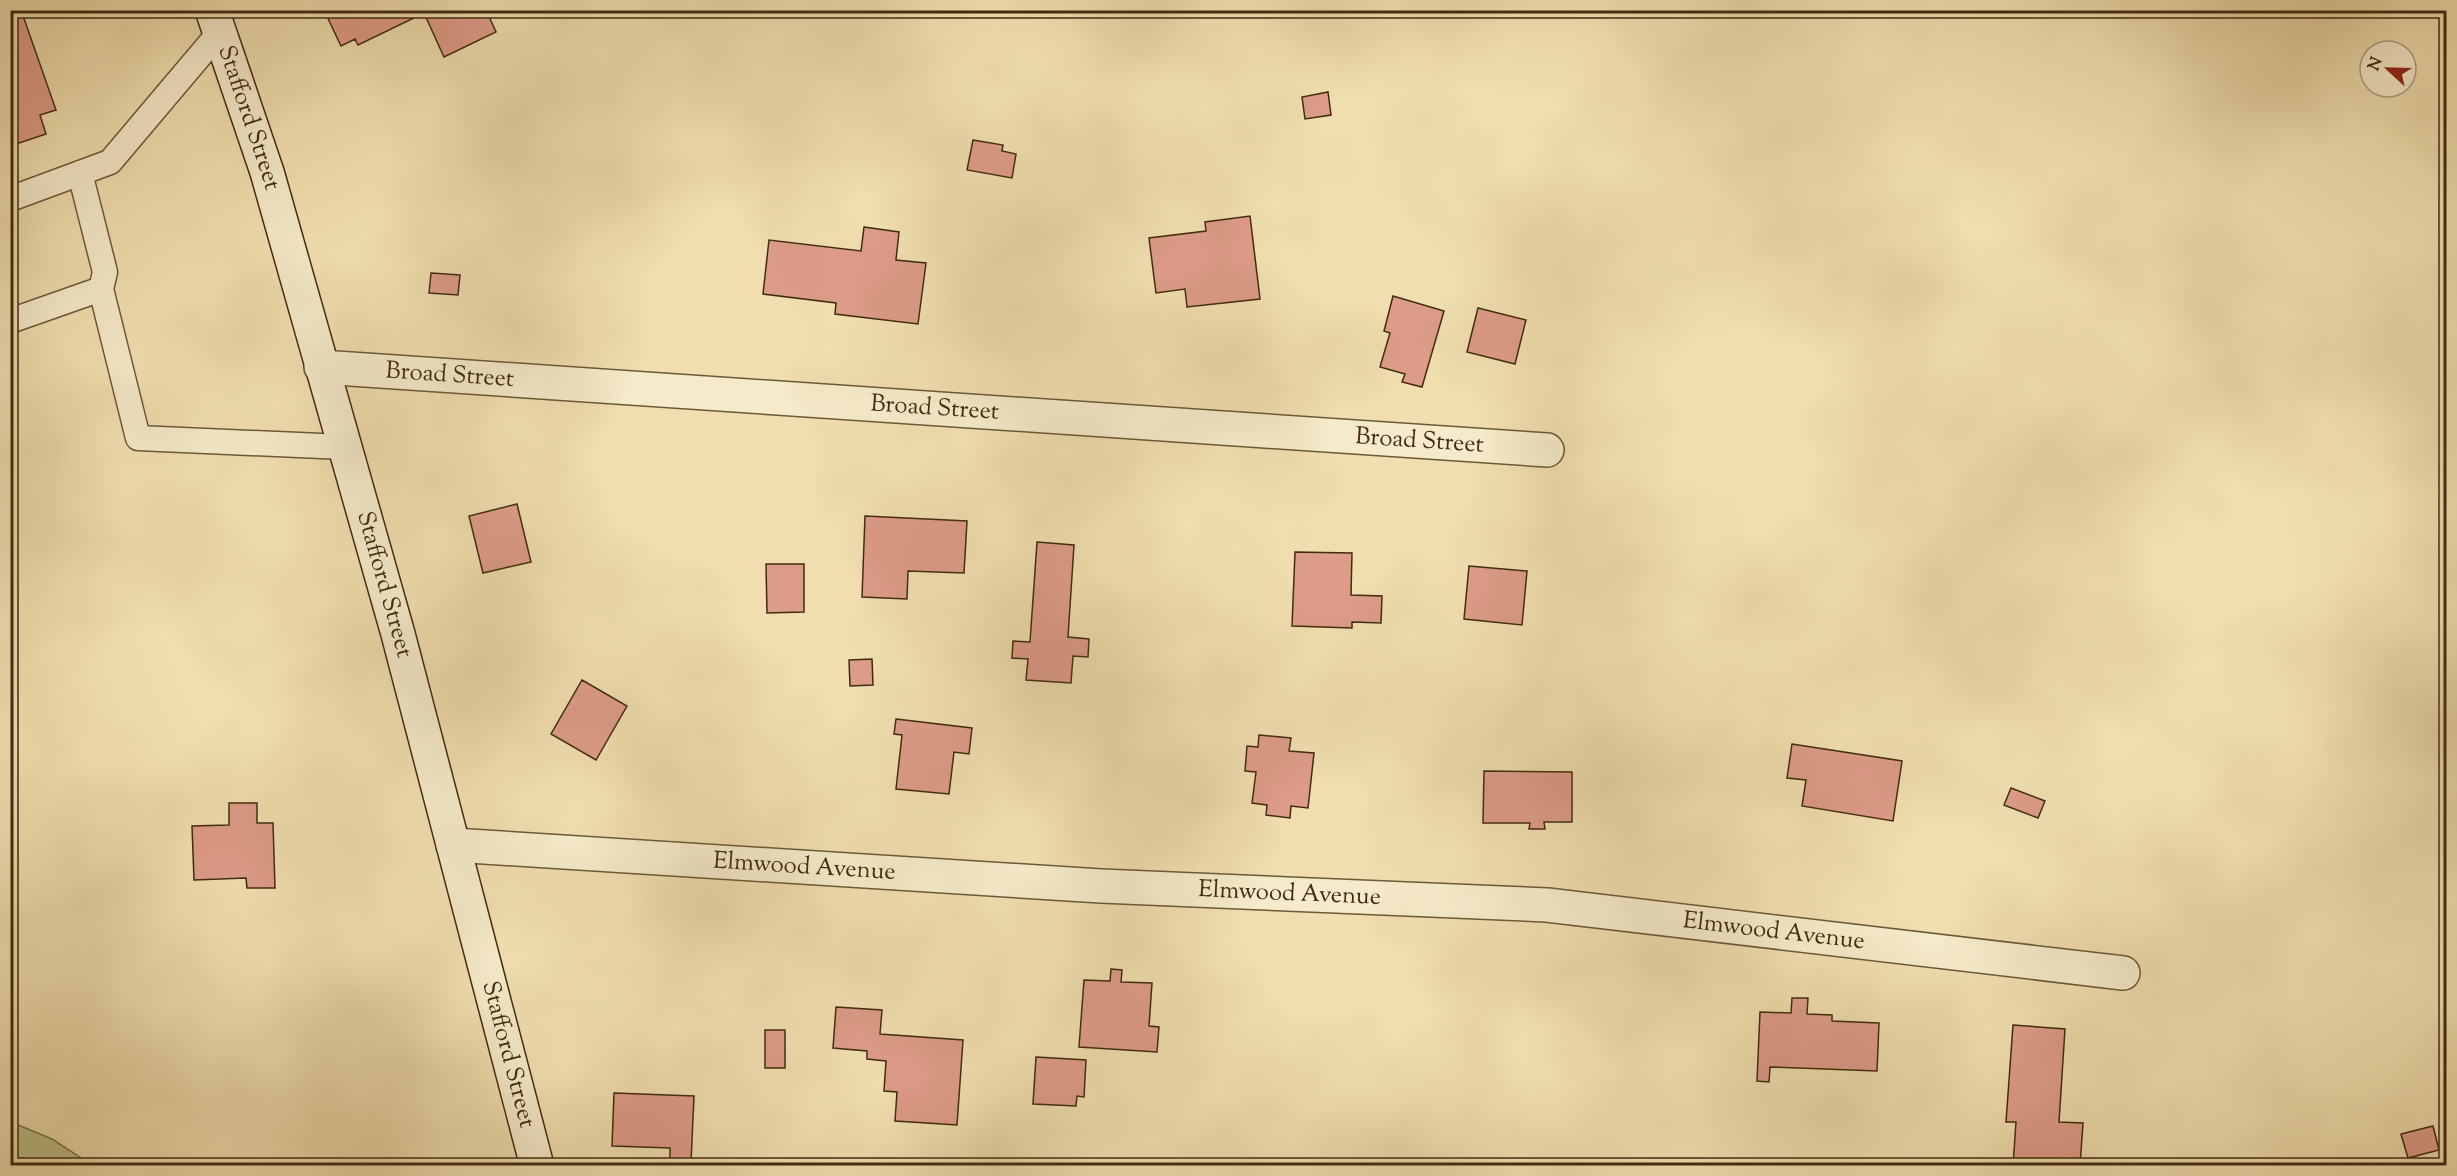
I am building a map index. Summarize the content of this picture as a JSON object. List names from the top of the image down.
{
  "streets": {
    "street": ["Stafford Street", "Broad Street", "Elmwood Avenue"]
  },
  "crossings": [
    ["Stafford Street", "Broad Street"],
    ["Stafford Street", "Elmwood Avenue"]
  ],
  "north": "left"
}
